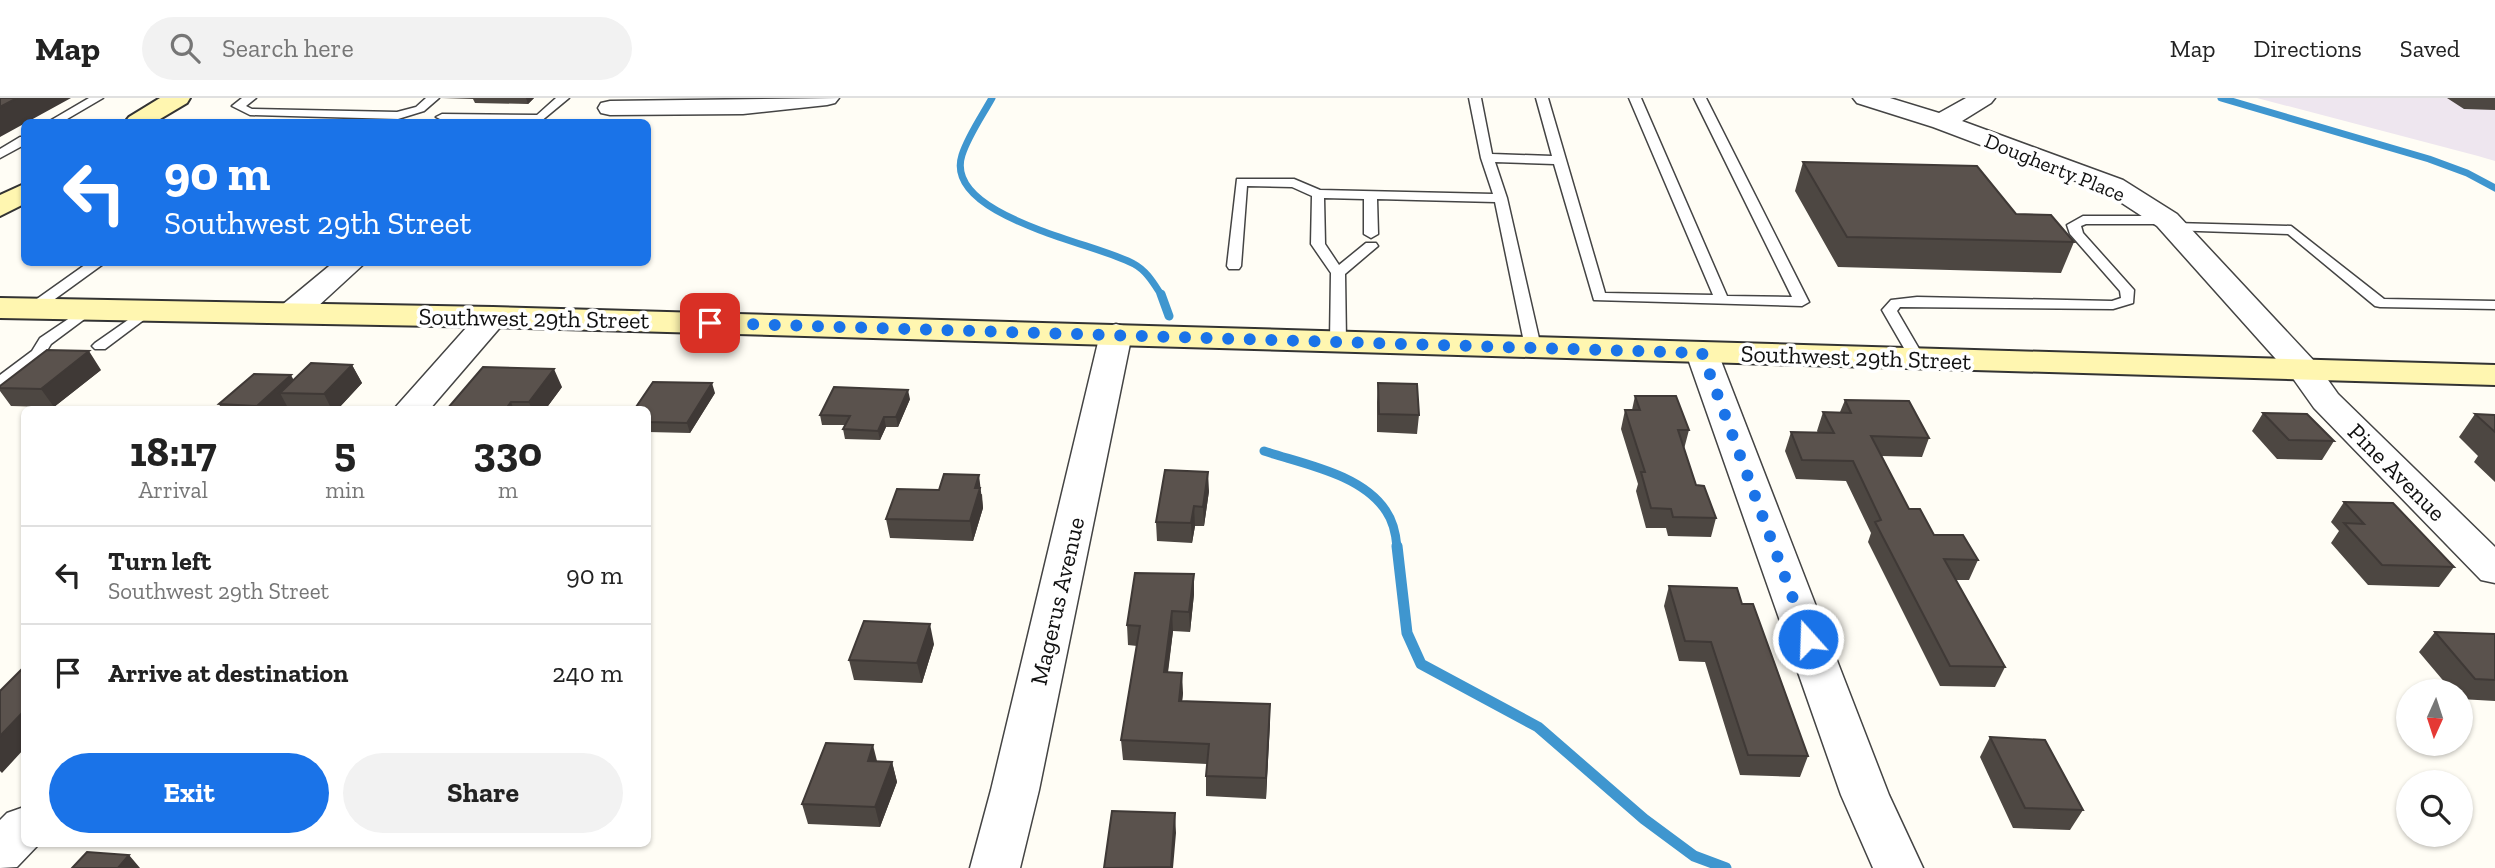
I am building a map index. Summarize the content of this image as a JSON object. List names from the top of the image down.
{
  "streets": {
    "street": [
      "Dougherty Place",
      "Southwest 29th Street",
      "Pine Avenue",
      "Magerus Avenue"
    ]
  },
  "crossings": [
    ["Dougherty Place", "Southwest 29th Street"],
    ["Dougherty Place", "Pine Avenue"],
    ["Southwest 29th Street", "Pine Avenue"],
    ["Southwest 29th Street", "Magerus Avenue"]
  ],
  "north": "bottom",
  "page": {
    "header": "Map",
    "search": "Search here",
    "nav": ["Map", "Directions", "Saved"],
    "turn": ["90 m", "Southwest 29th Street"],
    "eta": [
      "18:17",
      "Arrival",
      "5",
      "min",
      "330",
      "m"
    ],
    "list": [
      {
        "name": "Turn left",
        "note": "Southwest 29th Street",
        "value": "90 m"
      },
      {
        "name": "Arrive at destination",
        "value": "240 m"
      }
    ],
    "buttons": ["Exit", "Share"]
  }
}
